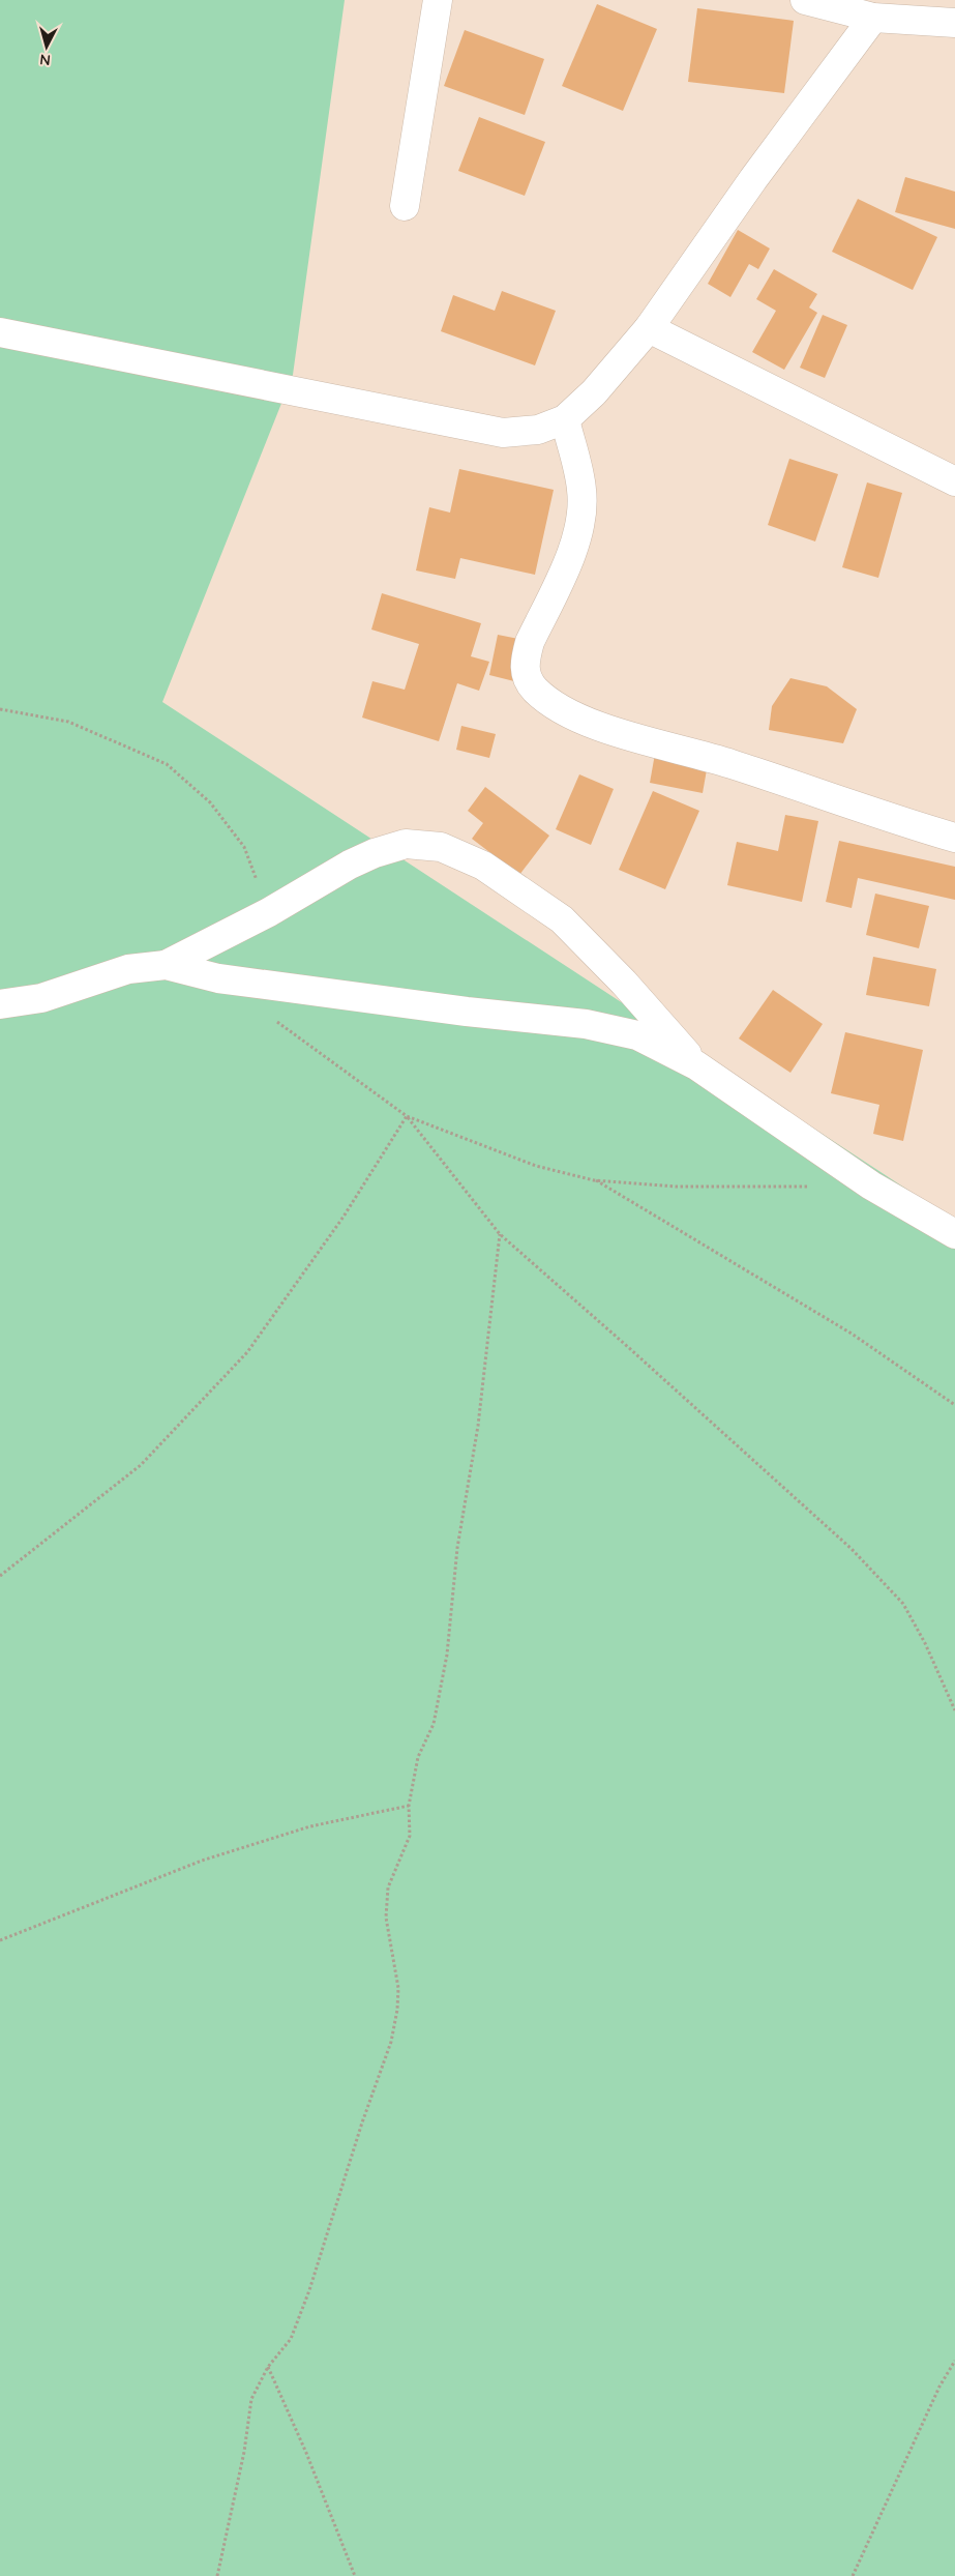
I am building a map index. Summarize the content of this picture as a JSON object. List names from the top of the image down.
{
  "north": "bottom"
}
